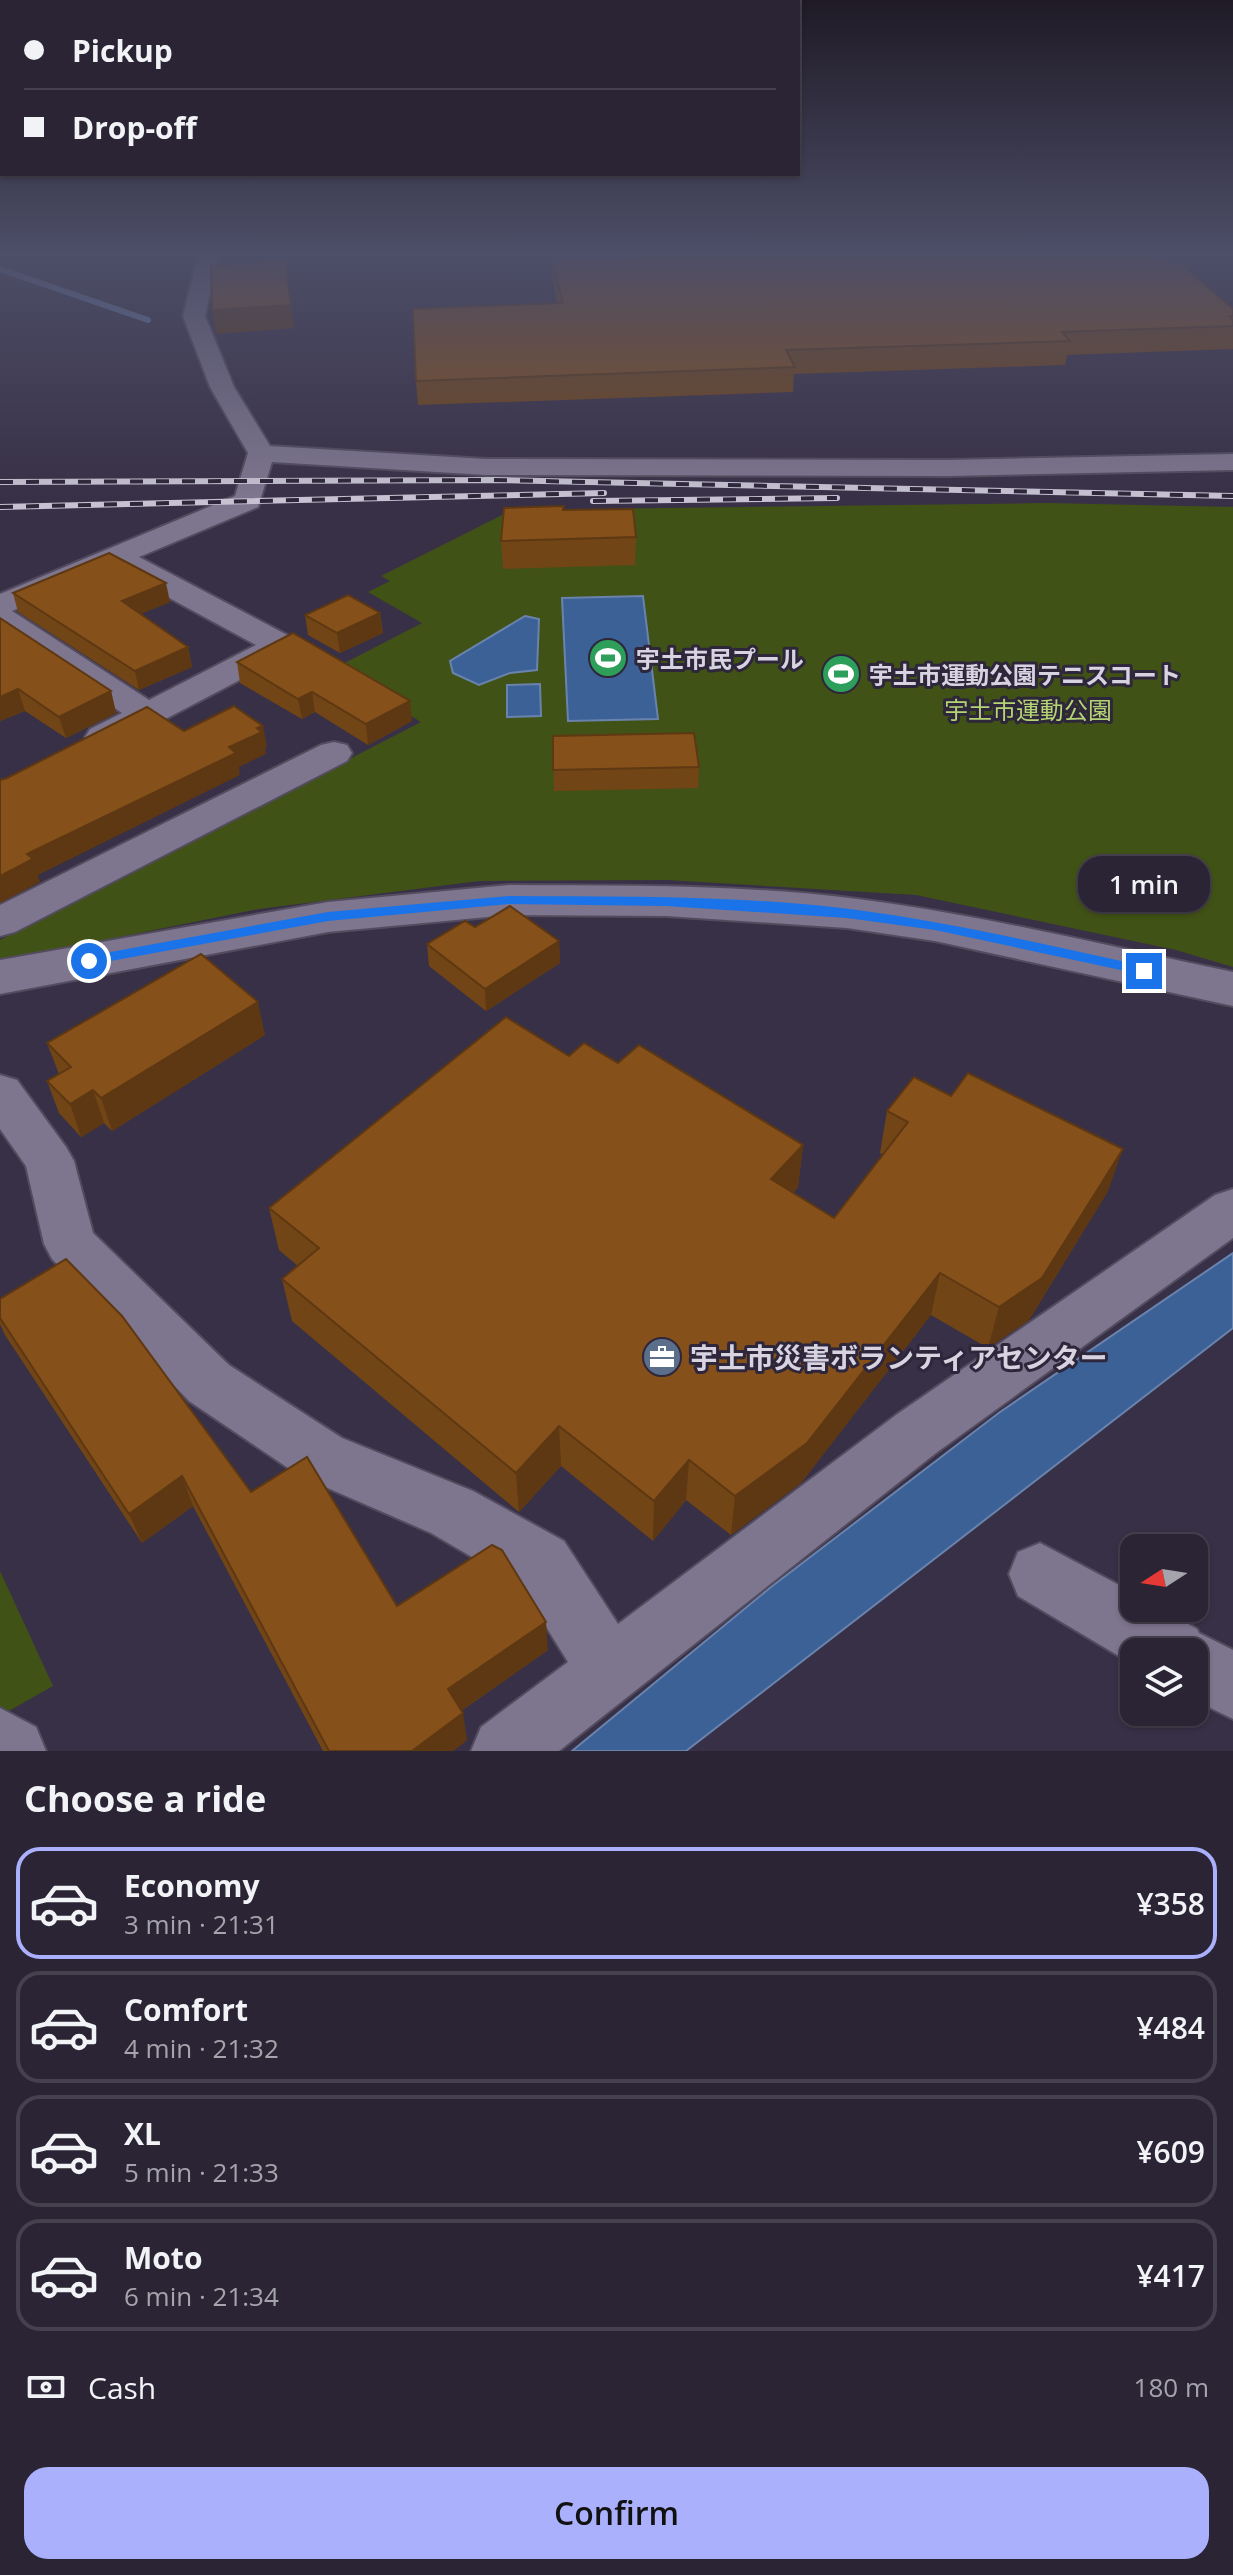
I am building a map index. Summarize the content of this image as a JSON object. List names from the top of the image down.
{
  "parks": ["宇土市運動公園"],
  "places": {
    "sports": ["宇土市民プール", "宇土市運動公園テニスコート"],
    "office": ["宇土市災害ボランティアセンター"]
  },
  "north": "left",
  "page": {
    "banner": ["Pickup", "Drop-off"],
    "bubble": "1 min",
    "heading": "Choose a ride",
    "list": [
      {
        "name": "Economy",
        "note": "3 min · 21:31",
        "value": "¥358"
      },
      {
        "name": "Comfort",
        "note": "4 min · 21:32",
        "value": "¥484"
      },
      {
        "name": "XL",
        "note": "5 min · 21:33",
        "value": "¥609"
      },
      {
        "name": "Moto",
        "note": "6 min · 21:34",
        "value": "¥417"
      }
    ],
    "pay": ["Cash", "180 m"],
    "buttons": "Confirm"
  }
}
